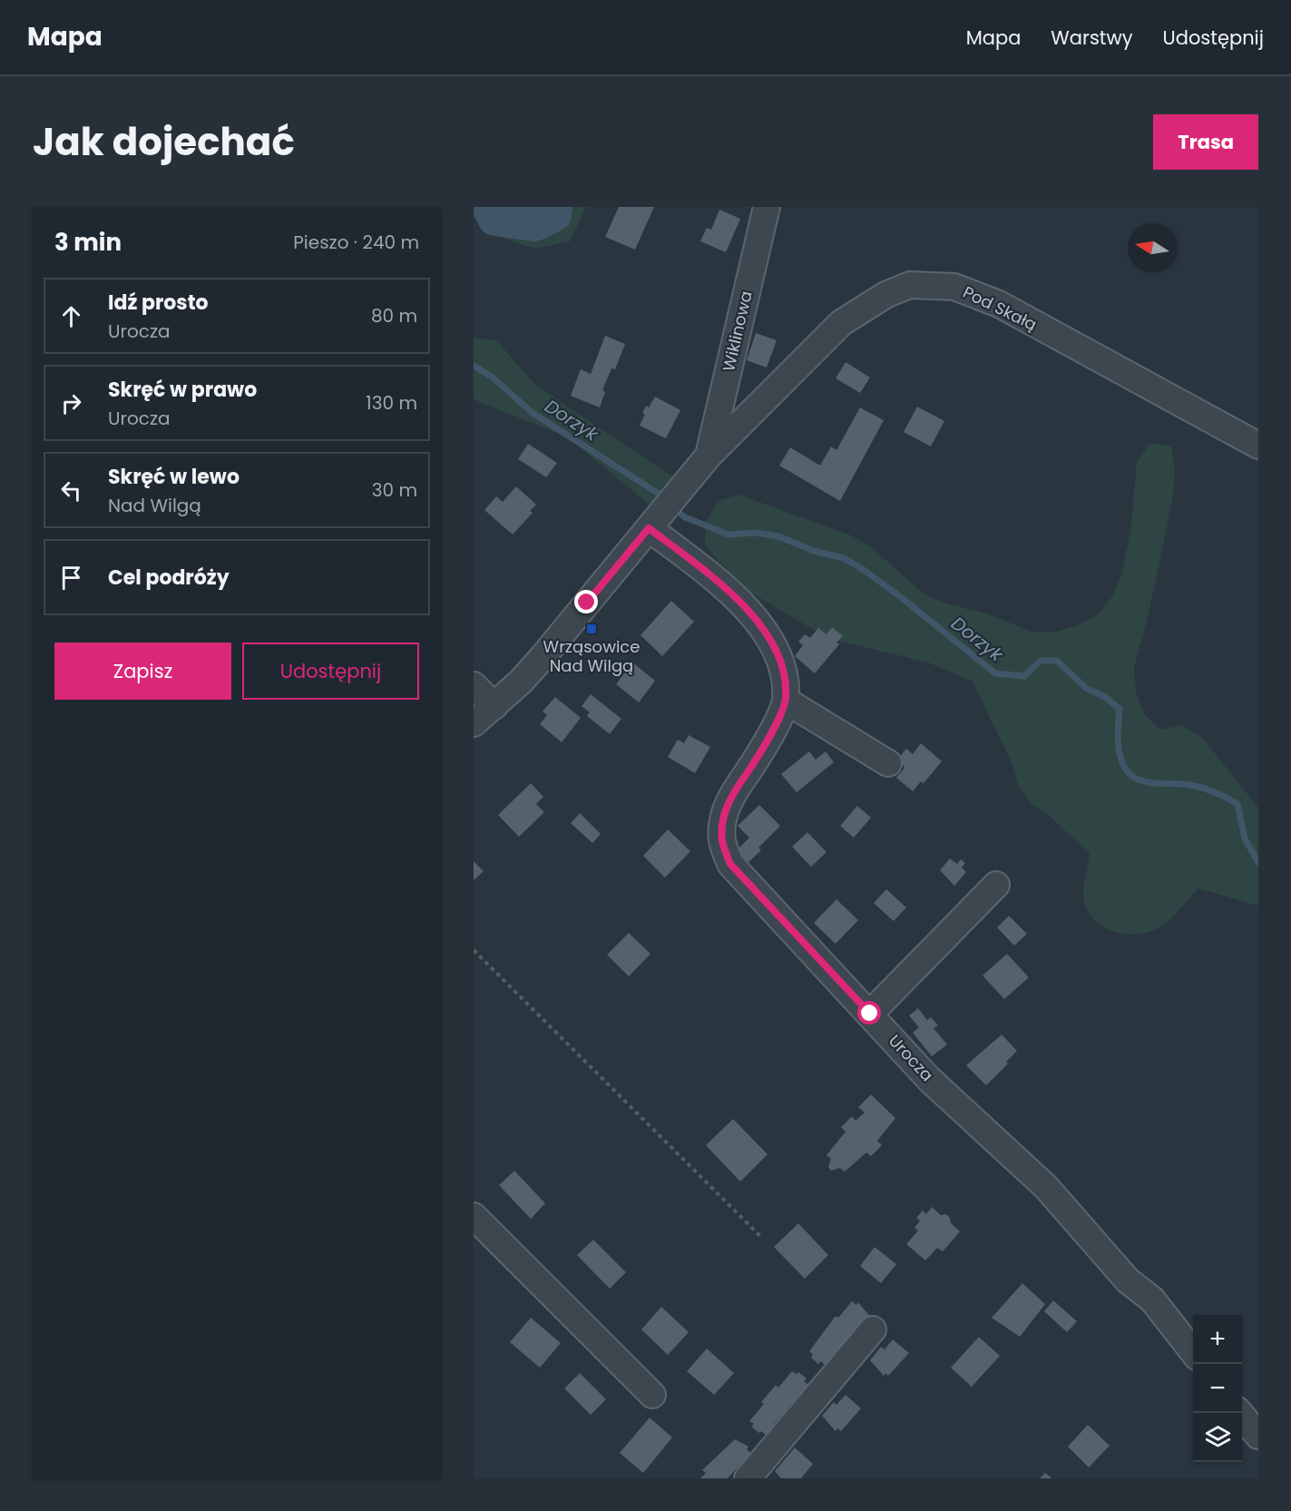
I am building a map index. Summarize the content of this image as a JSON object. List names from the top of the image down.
{
  "streets": {
    "street": ["Pod Skałą", "Wiklinowa", "Urocza"]
  },
  "crossings": [
    ["Pod Skałą", "Wiklinowa"],
    ["Pod Skałą", "Urocza"]
  ],
  "water": ["Dorzyk"],
  "places": {
    "transit": ["Wrząsowice Nad Wilgą"]
  },
  "north": "left",
  "page": {
    "header": "Mapa",
    "nav": ["Mapa", "Warstwy", "Udostępnij"],
    "title": "Jak dojechać",
    "buttons": [
      "Trasa",
      ["Zapisz", "Udostępnij"]
    ],
    "heading": ["3 min", "Pieszo · 240 m"],
    "list": [
      ["Idź prosto", "Urocza", "80 m"],
      ["Skręć w prawo", "Urocza", "130 m"],
      ["Skręć w lewo", "Nad Wilgą", "30 m"],
      "Cel podróży"
    ],
    "map_buttons": ["+", "−"]
  }
}
